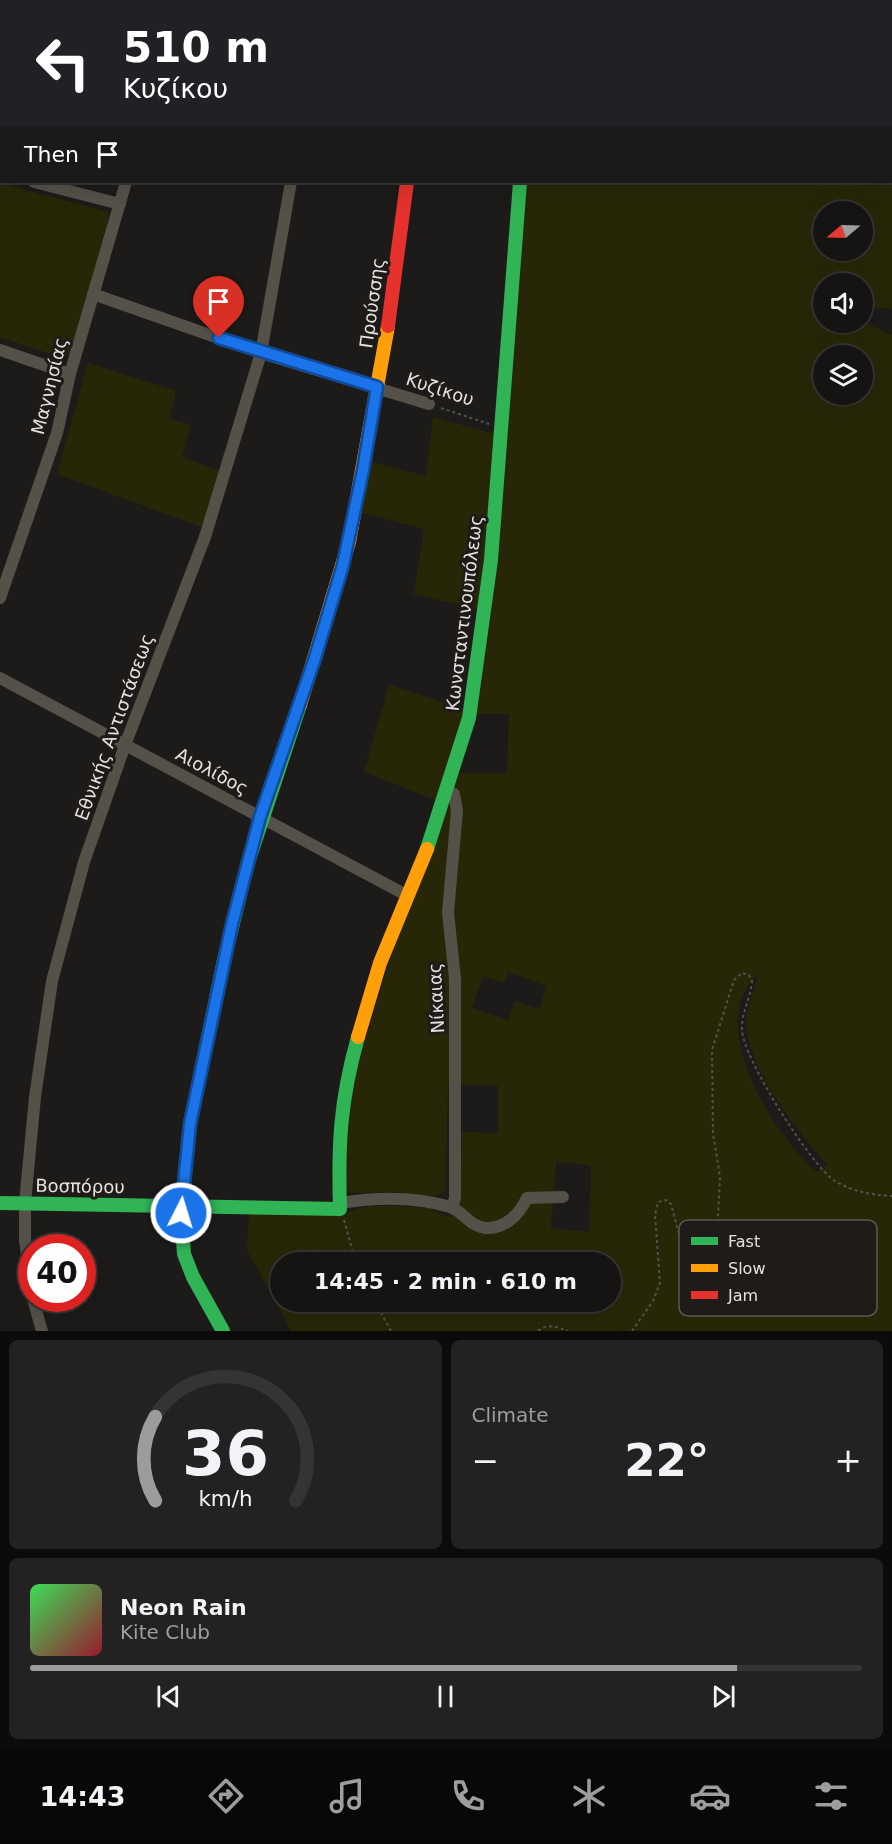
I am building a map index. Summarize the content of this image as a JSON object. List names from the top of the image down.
{
  "streets": {
    "street": [
      "Προύσσης",
      "Μαγνησίας",
      "Κυζίκου",
      "Κωνσταντινουπόλεως",
      "Εθνικής Αντιστάσεως",
      "Αιολίδος",
      "Νίκαιας",
      "Βοσπόρου"
    ]
  },
  "crossings": [
    ["Προύσσης", "Κυζίκου"],
    ["Προύσσης", "Αιολίδος"],
    ["Προύσσης", "Βοσπόρου"],
    ["Μαγνησίας", "Κυζίκου"],
    ["Κυζίκου", "Κωνσταντινουπόλεως"],
    ["Κυζίκου", "Εθνικής Αντιστάσεως"],
    ["Κωνσταντινουπόλεως", "Αιολίδος"],
    ["Κωνσταντινουπόλεως", "Νίκαιας"],
    ["Κωνσταντινουπόλεως", "Βοσπόρου"],
    ["Εθνικής Αντιστάσεως", "Αιολίδος"],
    ["Εθνικής Αντιστάσεως", "Βοσπόρου"]
  ],
  "legend": ["Fast", "Slow", "Jam"],
  "north": "left",
  "page": {
    "turn": ["510 m", "Κυζίκου"],
    "then": "Then",
    "limit": "40",
    "trip": "14:45 · 2 min · 610 m",
    "tile": "Climate",
    "heat": ["−", "22°", "+"],
    "song": ["Neon Rain", "Kite Club"],
    "tabs": "14:43",
    "gauge": ["36", "km/h"]
  }
}
